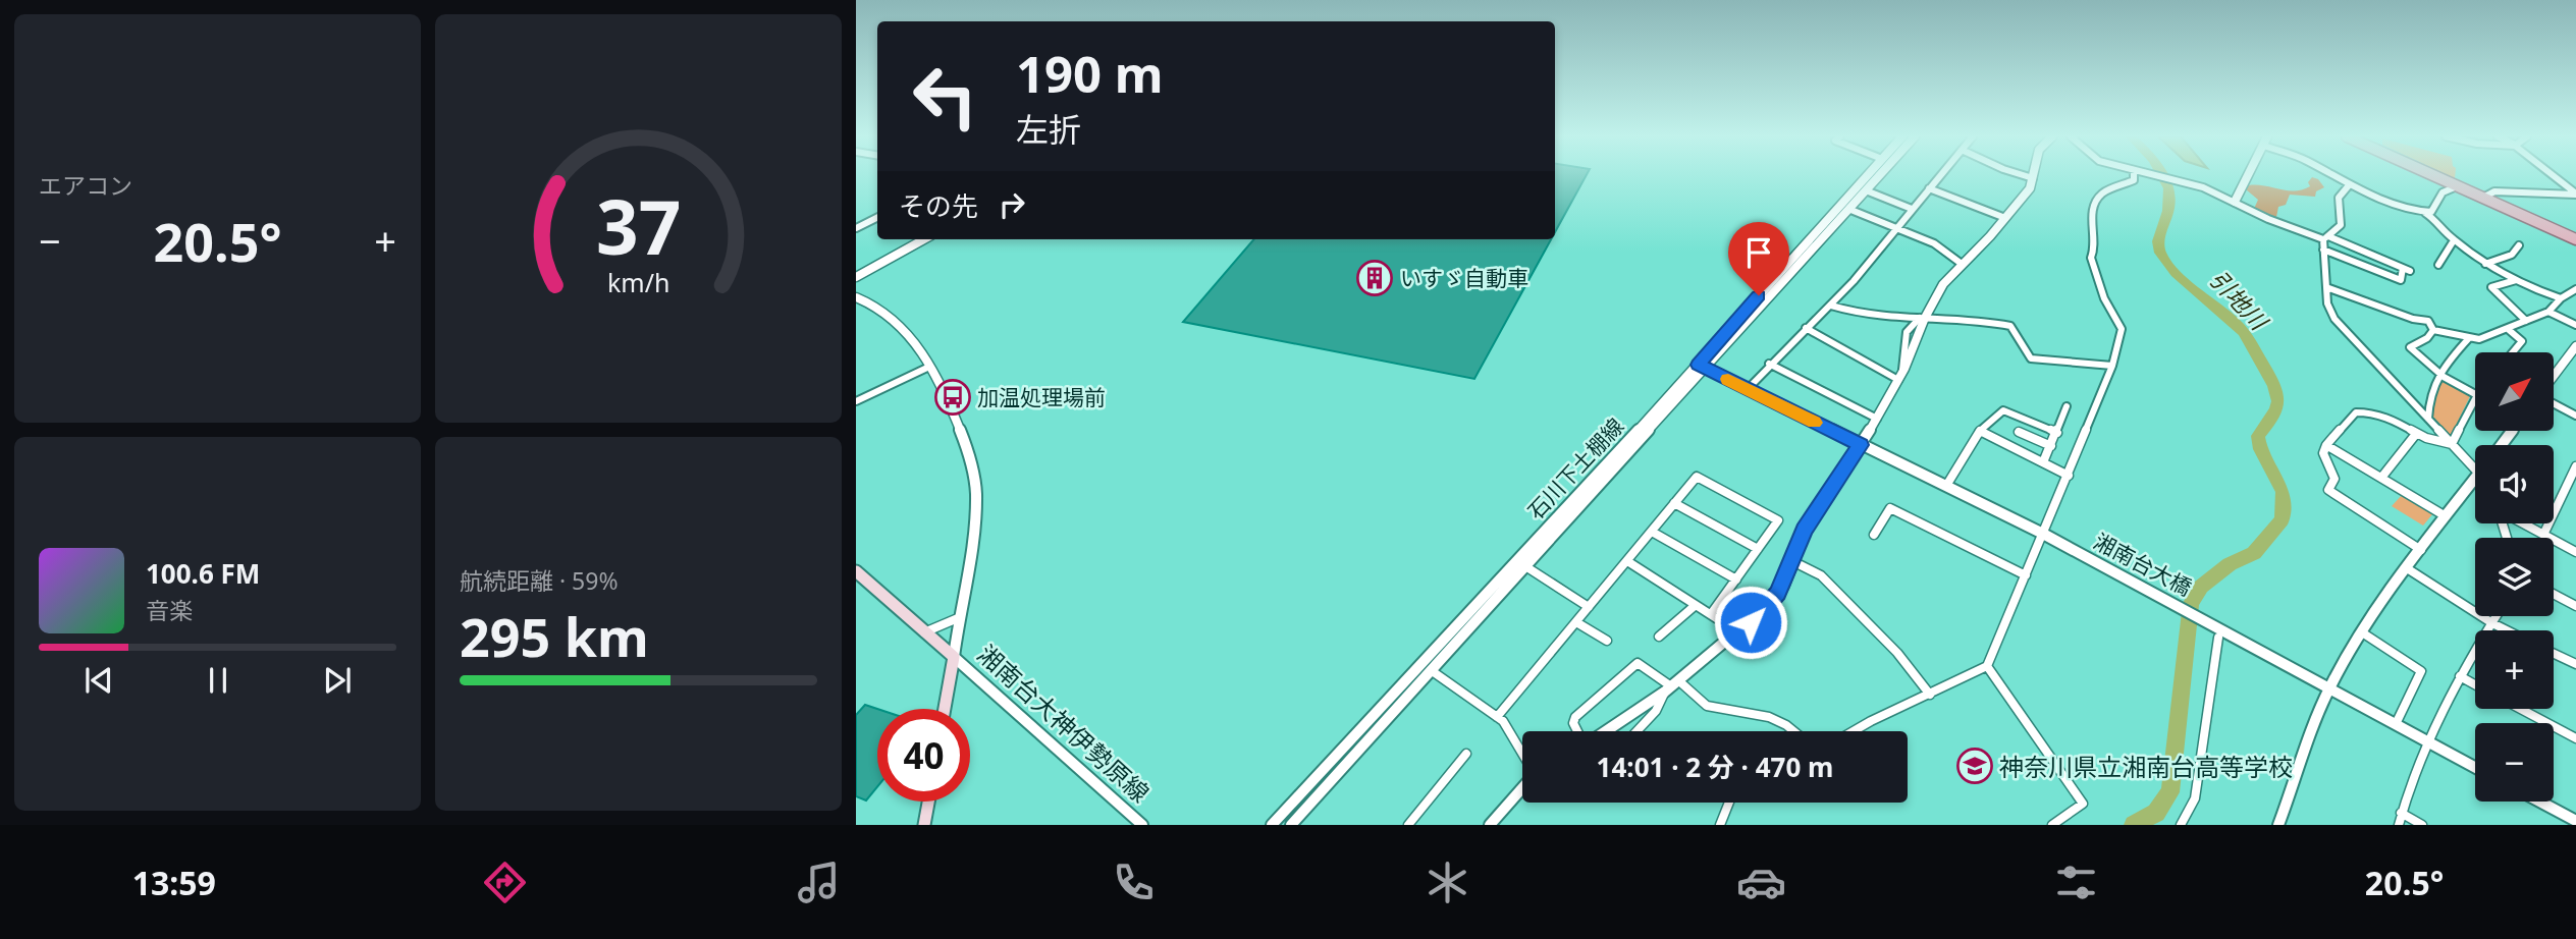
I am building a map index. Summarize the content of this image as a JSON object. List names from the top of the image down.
{
  "streets": {
    "main road": ["湘南台大神伊勢原線"],
    "street": ["石川下土棚線", "湘南台大橋"]
  },
  "crossings": [
    ["石川下土棚線", "湘南台大橋"]
  ],
  "water": ["引地川"],
  "places": {
    "building": ["いすゞ自動車"],
    "bus stop": ["加温処理場前"],
    "school or university": ["神奈川県立湘南台高等学校"]
  },
  "north": "top right",
  "page": {
    "tile": [
      "エアコン",
      ["航続距離 · 59%", "295 km"]
    ],
    "turn": ["190 m", "左折"],
    "then": "その先",
    "heat": ["−", "20.5°", "+"],
    "map_buttons": ["+", "−"],
    "song": ["100.6 FM", "音楽"],
    "limit": "40",
    "trip": "14:01 · 2 分 · 470 m",
    "tabs": ["13:59", "20.5°"],
    "gauge": ["37", "km/h"]
  }
}
